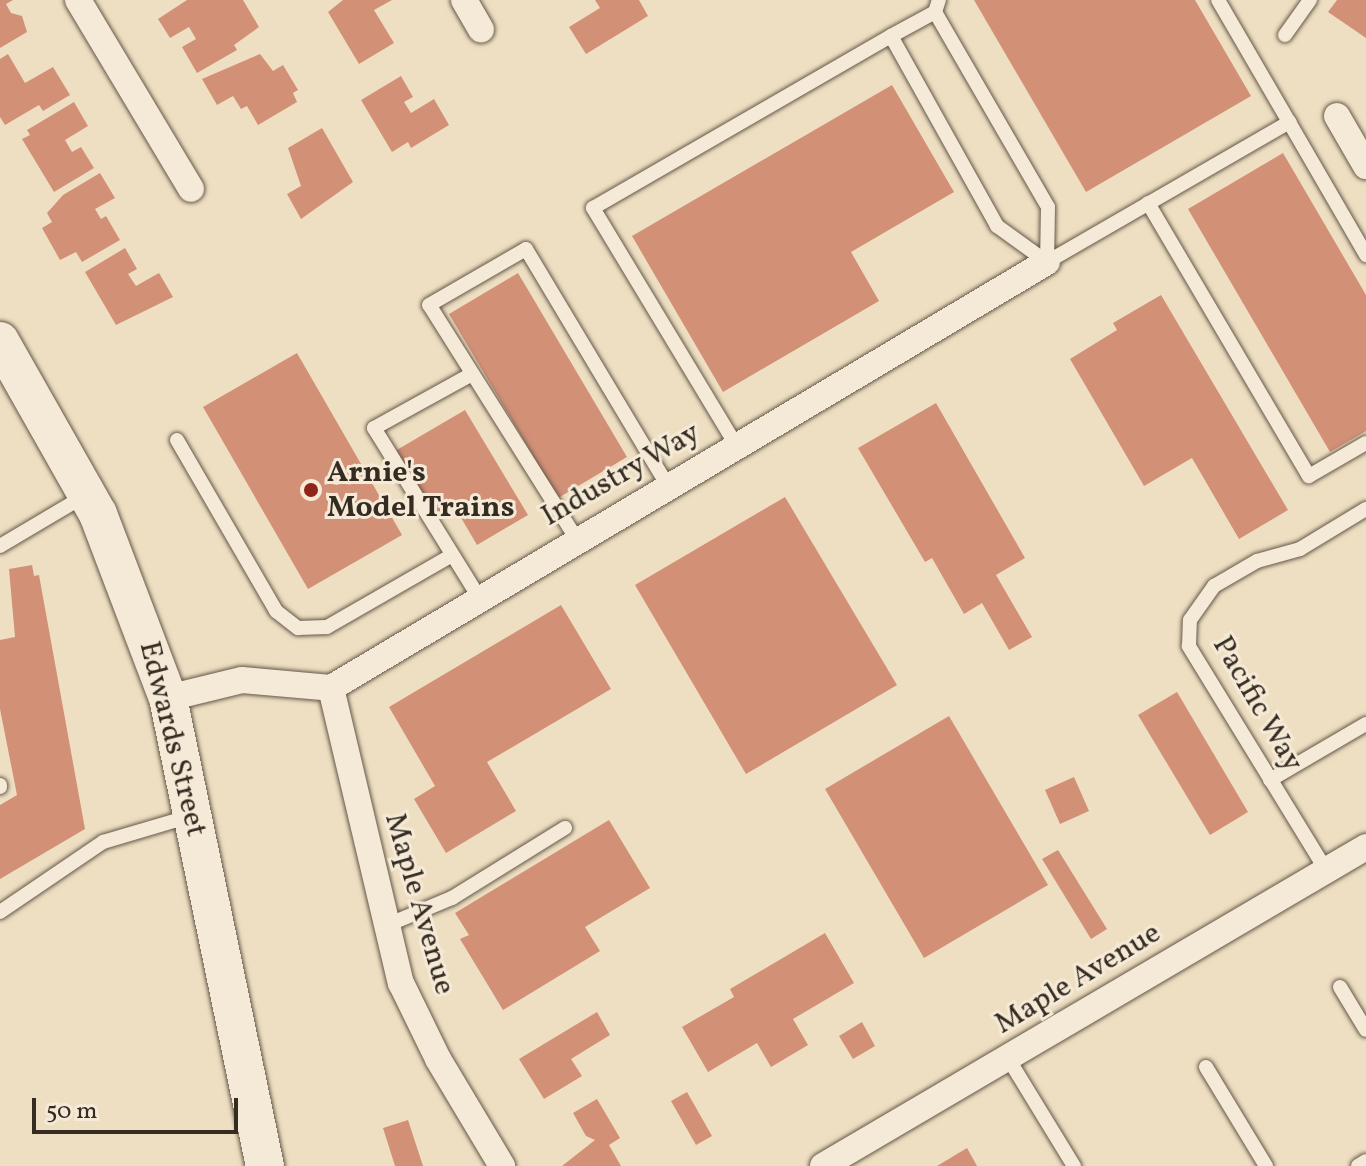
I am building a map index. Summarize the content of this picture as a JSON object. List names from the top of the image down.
{
  "streets": {
    "street": ["Industry Way", "Edwards Street", "Maple Avenue"],
    "lane": ["Pacific Way"]
  },
  "crossings": [
    ["Industry Way", "Maple Avenue"],
    ["Pacific Way", "Maple Avenue"]
  ],
  "places": ["Arnie's Model Trains"],
  "scale_bar": "50 m"
}
